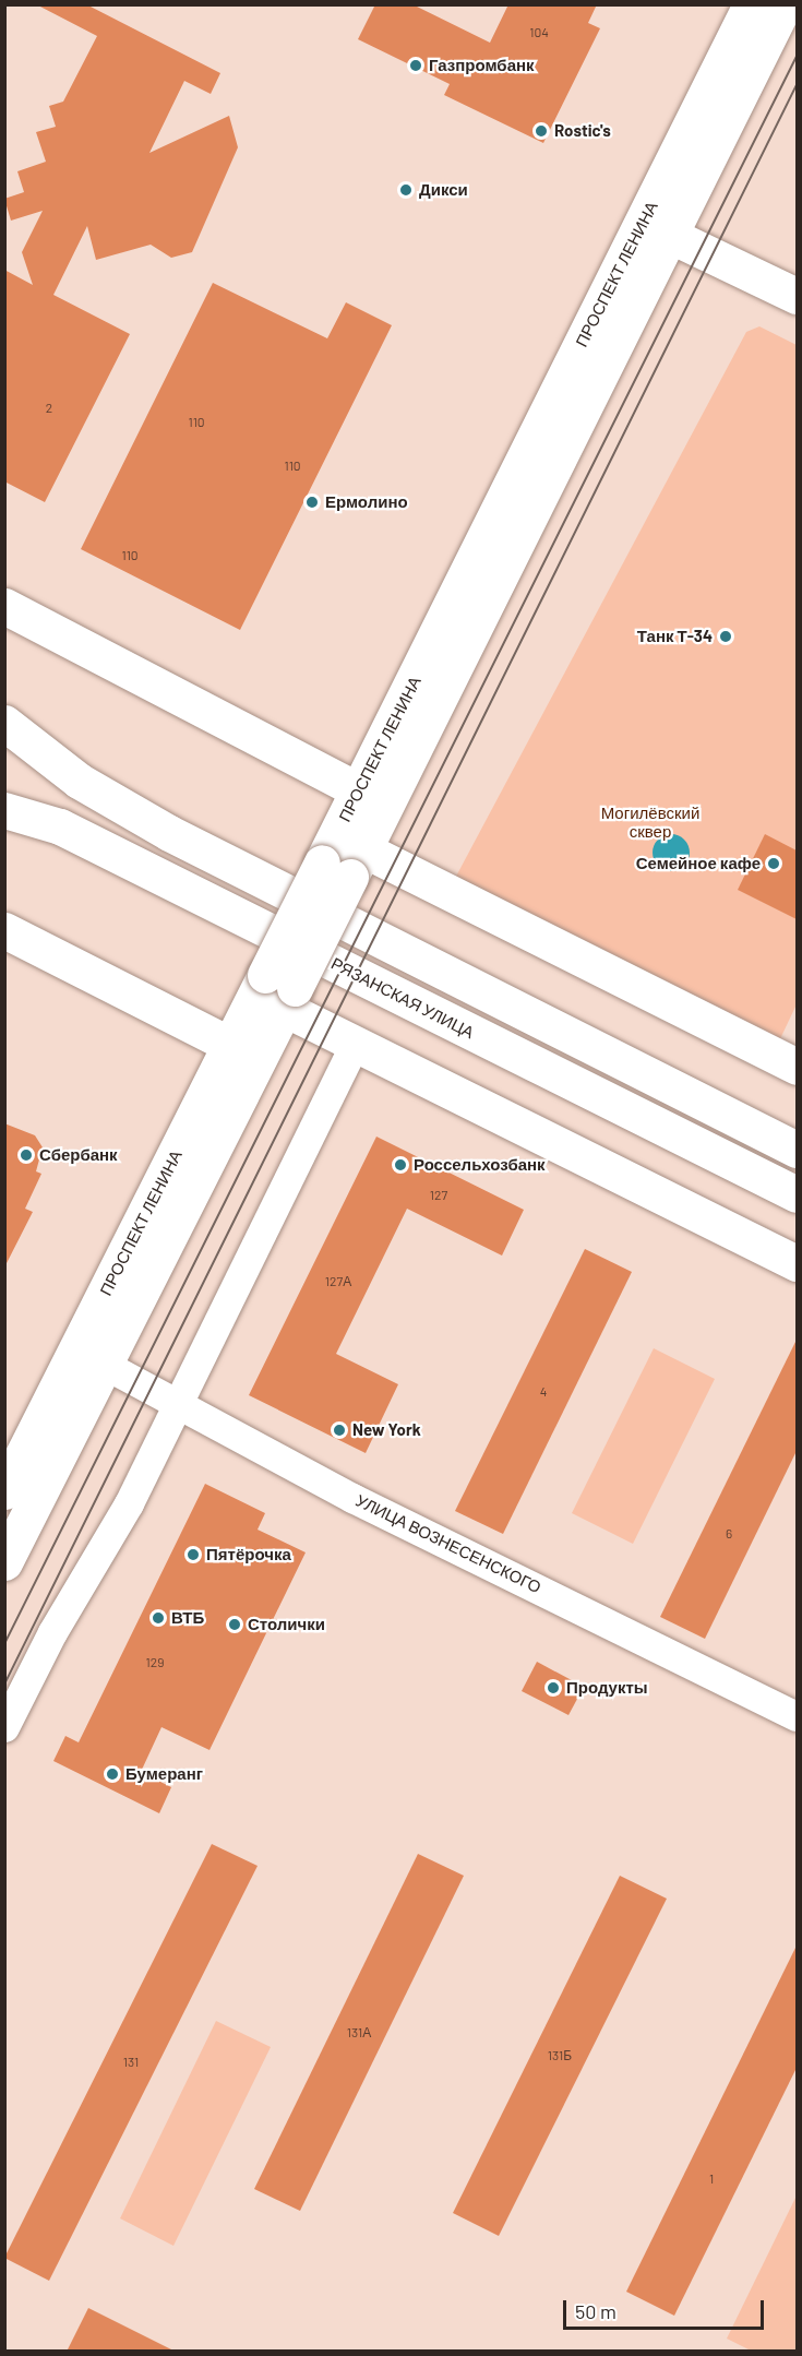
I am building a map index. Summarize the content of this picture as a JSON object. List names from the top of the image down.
{
  "streets": {
    "main road": ["ПРОСПЕКТ ЛЕНИНА", "РЯЗАНСКАЯ УЛИЦА"],
    "street": ["УЛИЦА ВОЗНЕСЕНСКОГО"]
  },
  "crossings": [
    ["ПРОСПЕКТ ЛЕНИНА", "УЛИЦА ВОЗНЕСЕНСКОГО"]
  ],
  "parks": ["Могилёвский сквер"],
  "places": [
    "Газпромбанк",
    "Rostic's",
    "Дикси",
    "Ермолино",
    "Танк Т-34",
    "Семейное кафе",
    "Сбербанк",
    "Россельхозбанк",
    "New York",
    "Пятёрочка",
    "ВТБ",
    "Столички",
    "Продукты",
    "Бумеранг"
  ],
  "house_numbers": [
    "104",
    "2",
    "110",
    "110",
    "110",
    "127",
    "127А",
    "4",
    "6",
    "129",
    "131А",
    "131Б",
    "131",
    "1"
  ],
  "scale_bar": "50 m"
}
